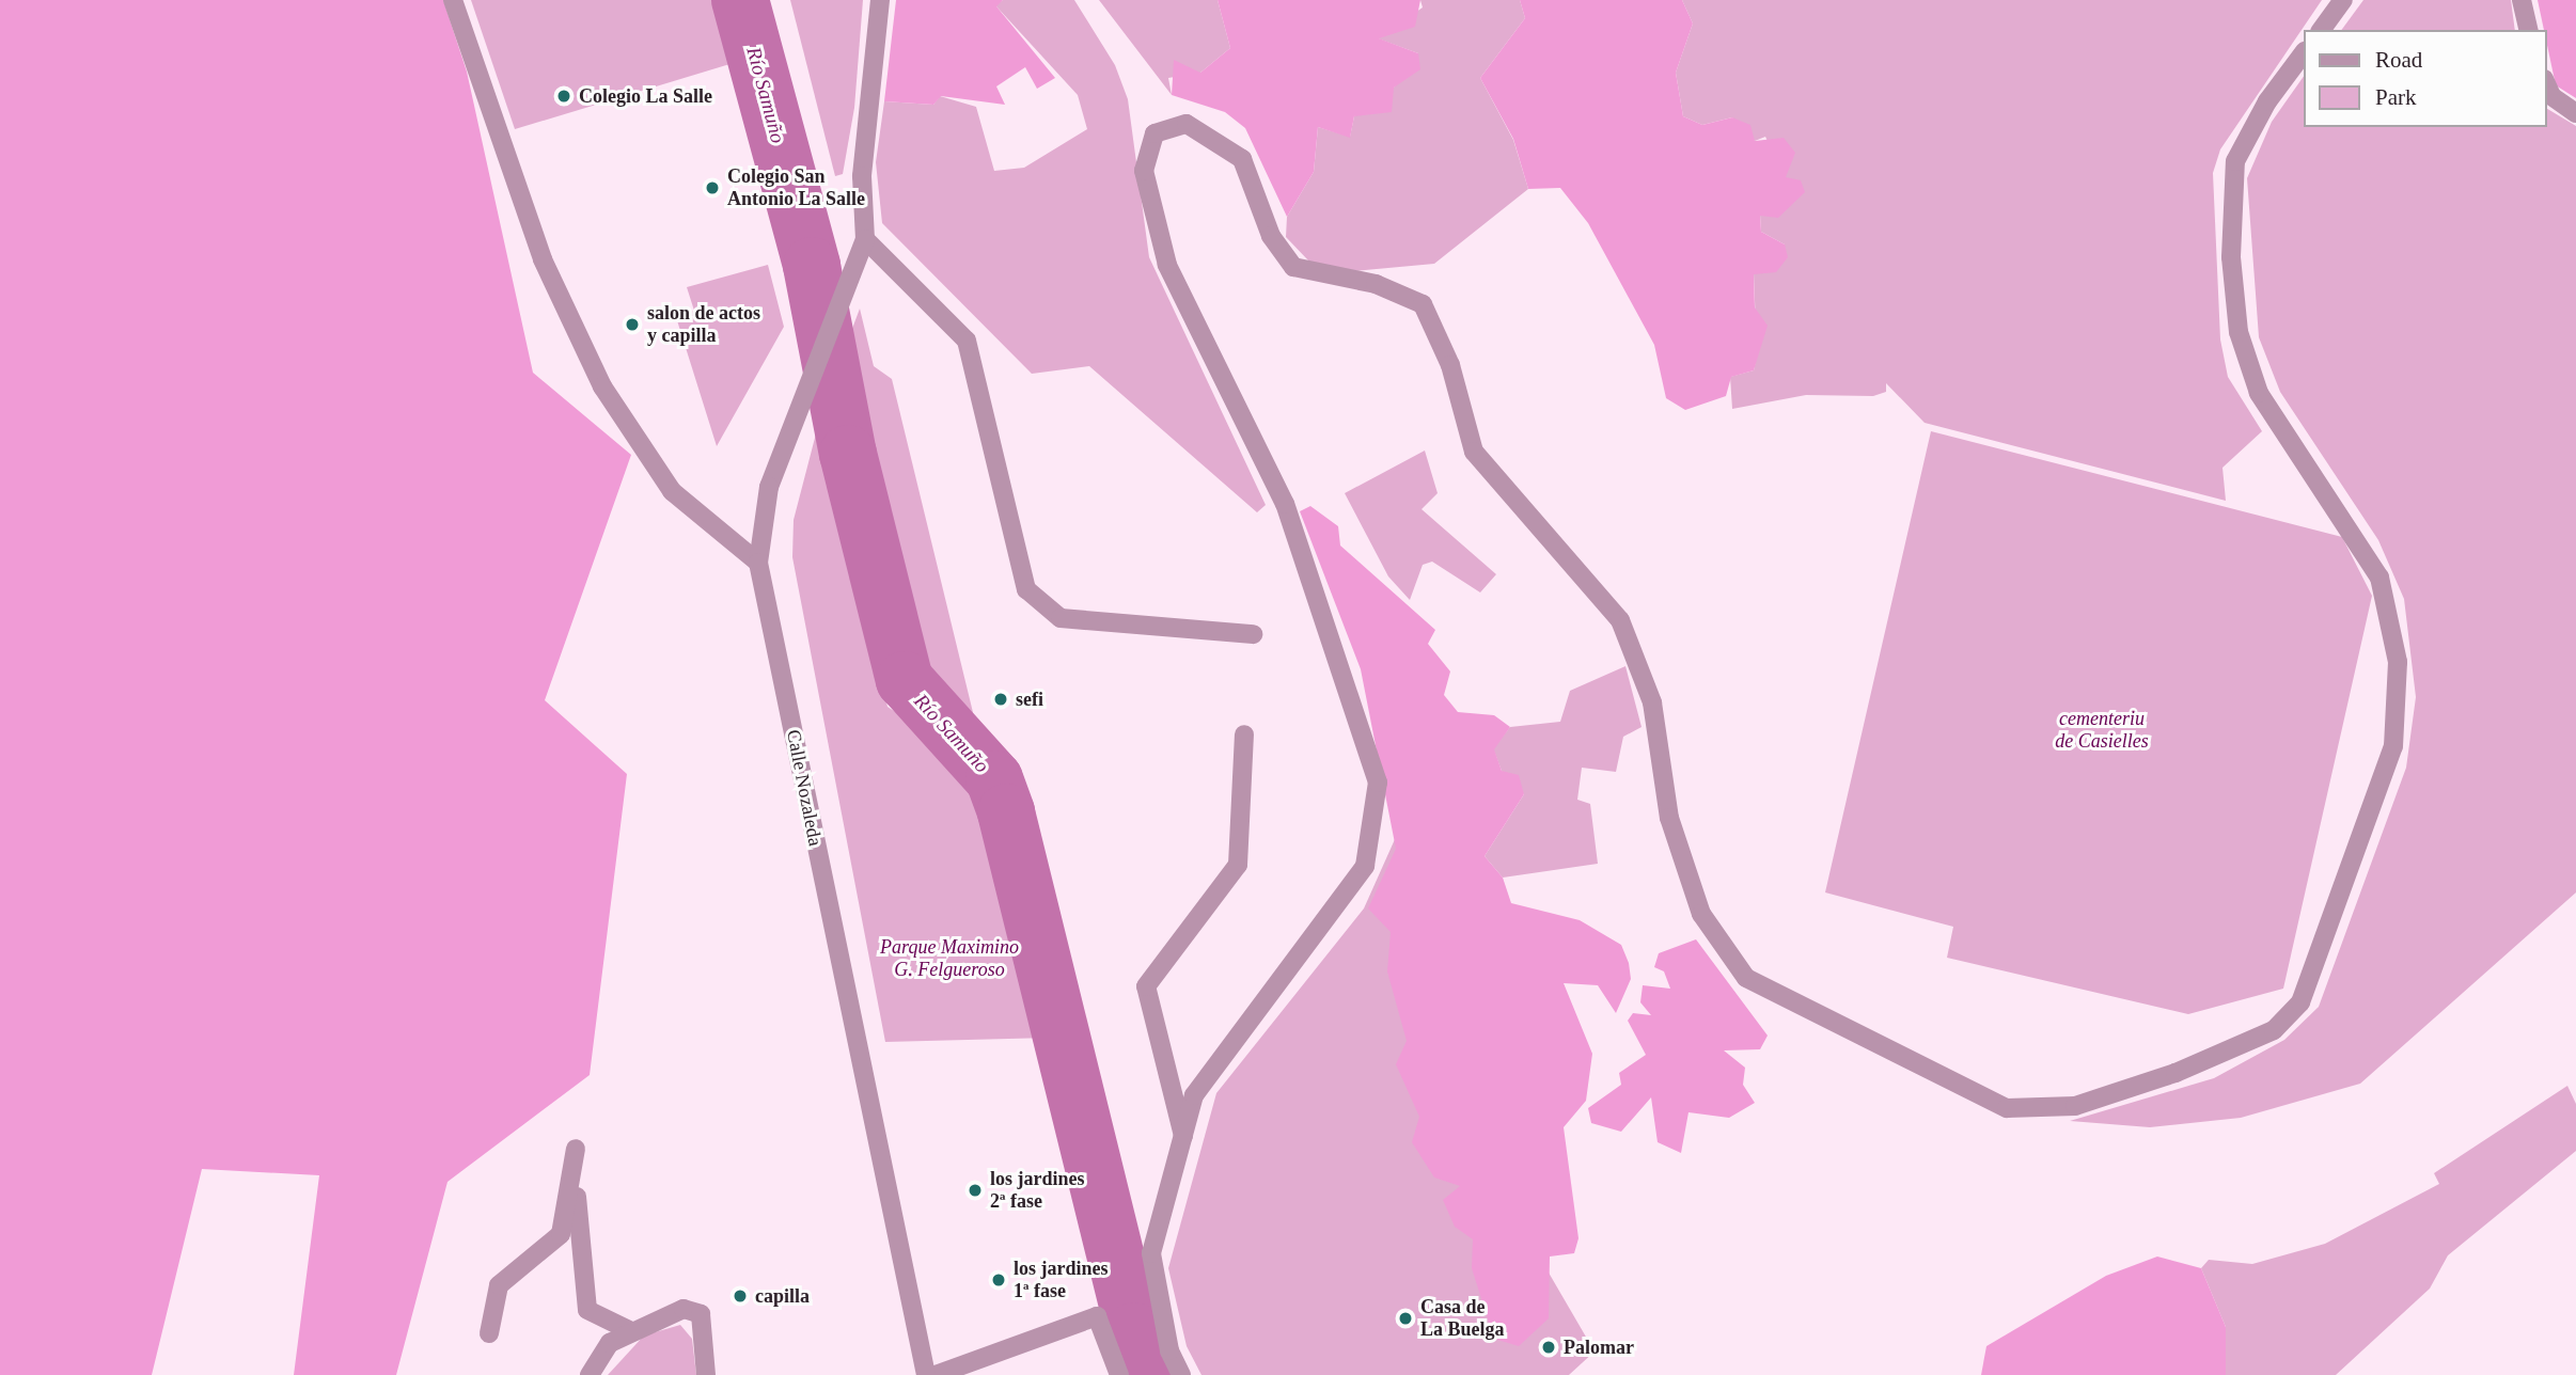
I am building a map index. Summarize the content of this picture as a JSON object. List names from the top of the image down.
{
  "streets": {
    "street": ["Calle Nozaleda"]
  },
  "water": ["Río Samuño"],
  "parks": ["cementeriu de Casielles", "Parque Maximino G. Felgueroso"],
  "places": [
    "Colegio La Salle",
    "Colegio San Antonio La Salle",
    "salon de actos y capilla",
    "sefi",
    "los jardines 2ª fase",
    "los jardines 1ª fase",
    "capilla",
    "Casa de La Buelga",
    "Palomar"
  ],
  "legend": ["Road", "Park"]
}
